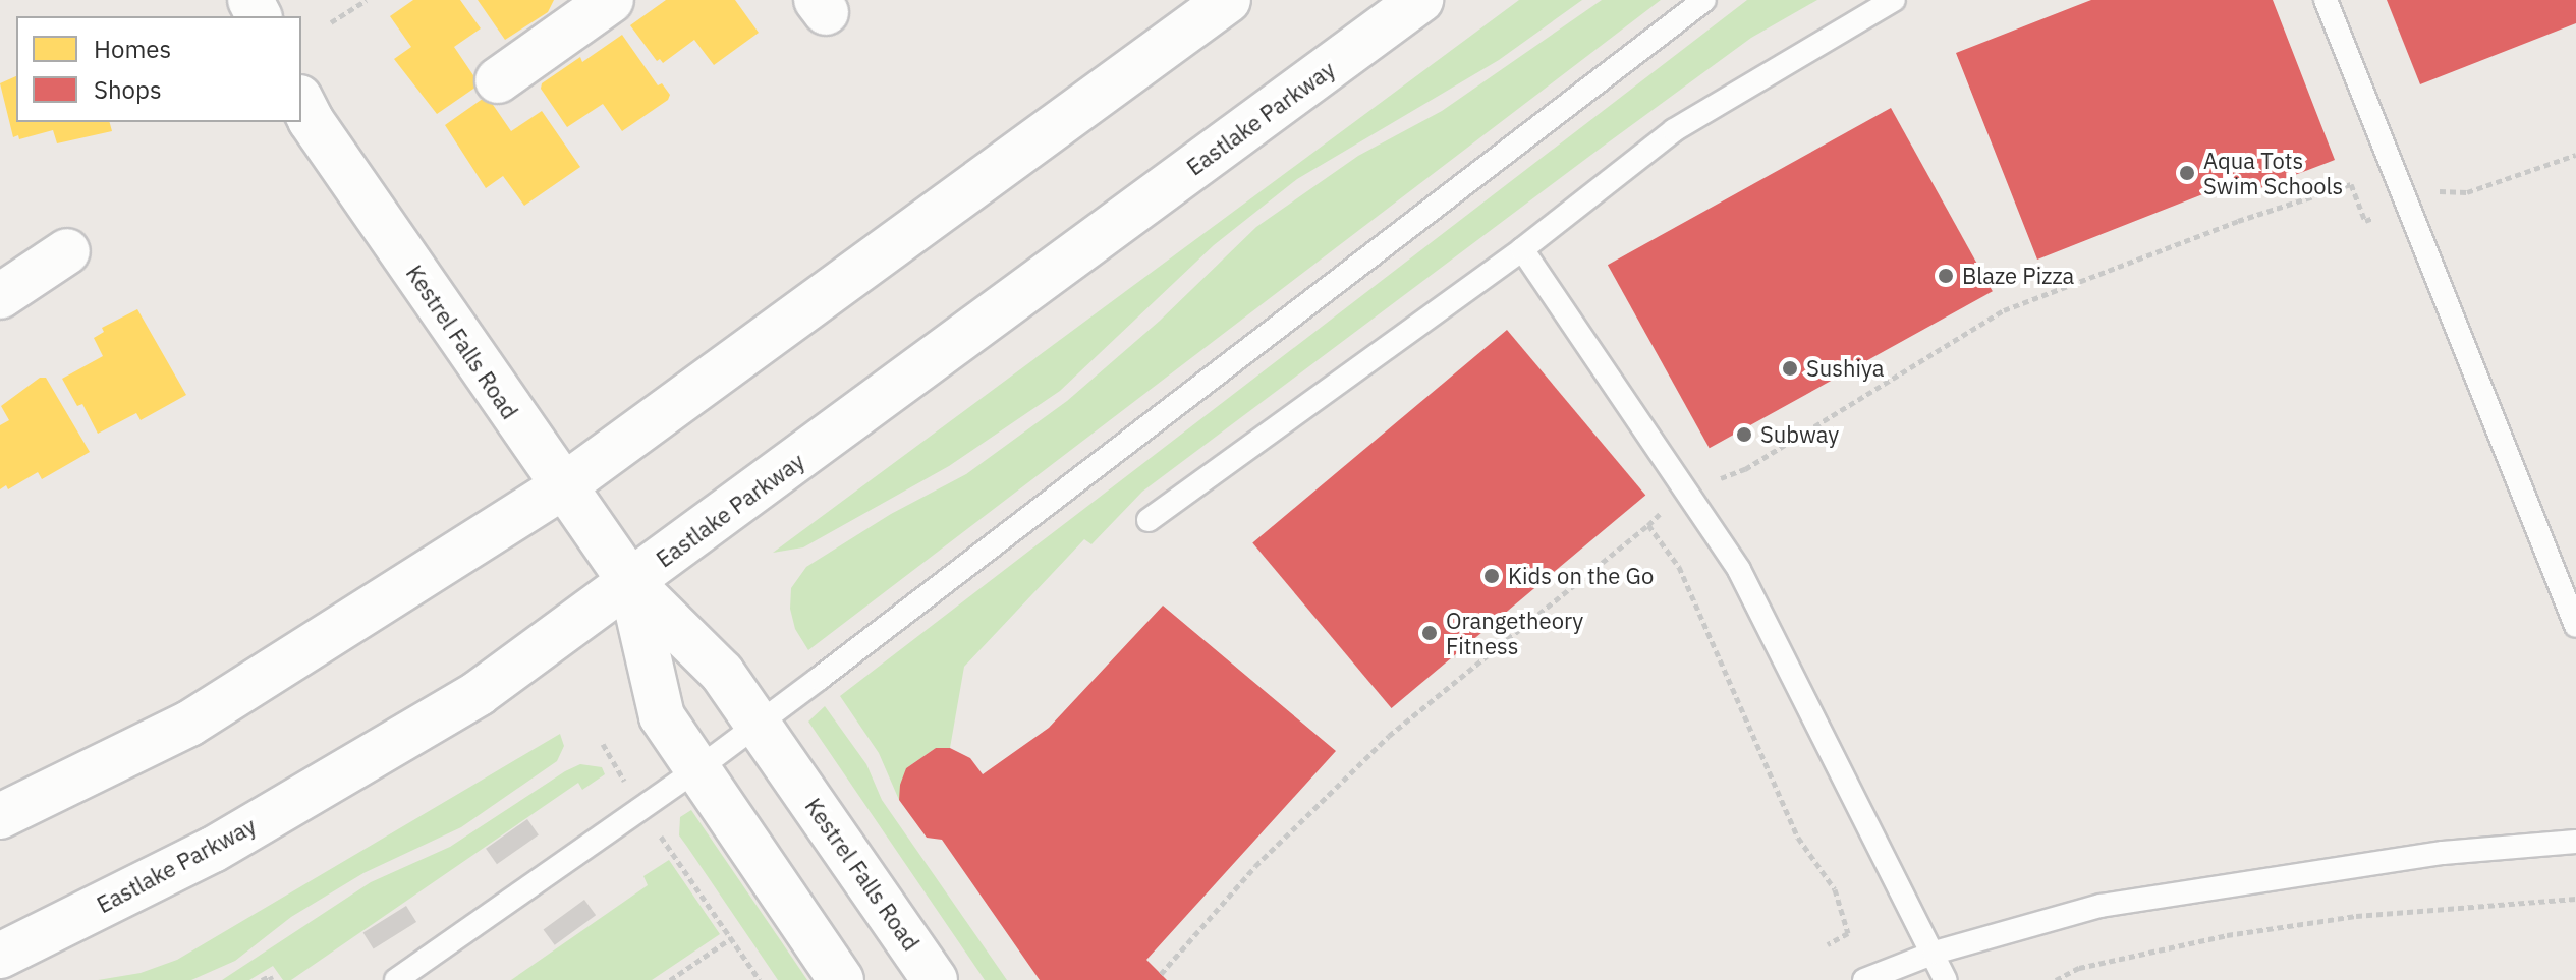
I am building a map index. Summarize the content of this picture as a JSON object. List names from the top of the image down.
{
  "streets": {
    "main road": ["Eastlake Parkway", "Kestrel Falls Road"]
  },
  "crossings": [
    ["Eastlake Parkway", "Kestrel Falls Road"]
  ],
  "places": [
    "Aqua Tots Swim Schools",
    "Blaze Pizza",
    "Sushiya",
    "Subway",
    "Kids on the Go",
    "Orangetheory Fitness"
  ],
  "legend": ["Homes", "Shops"]
}
